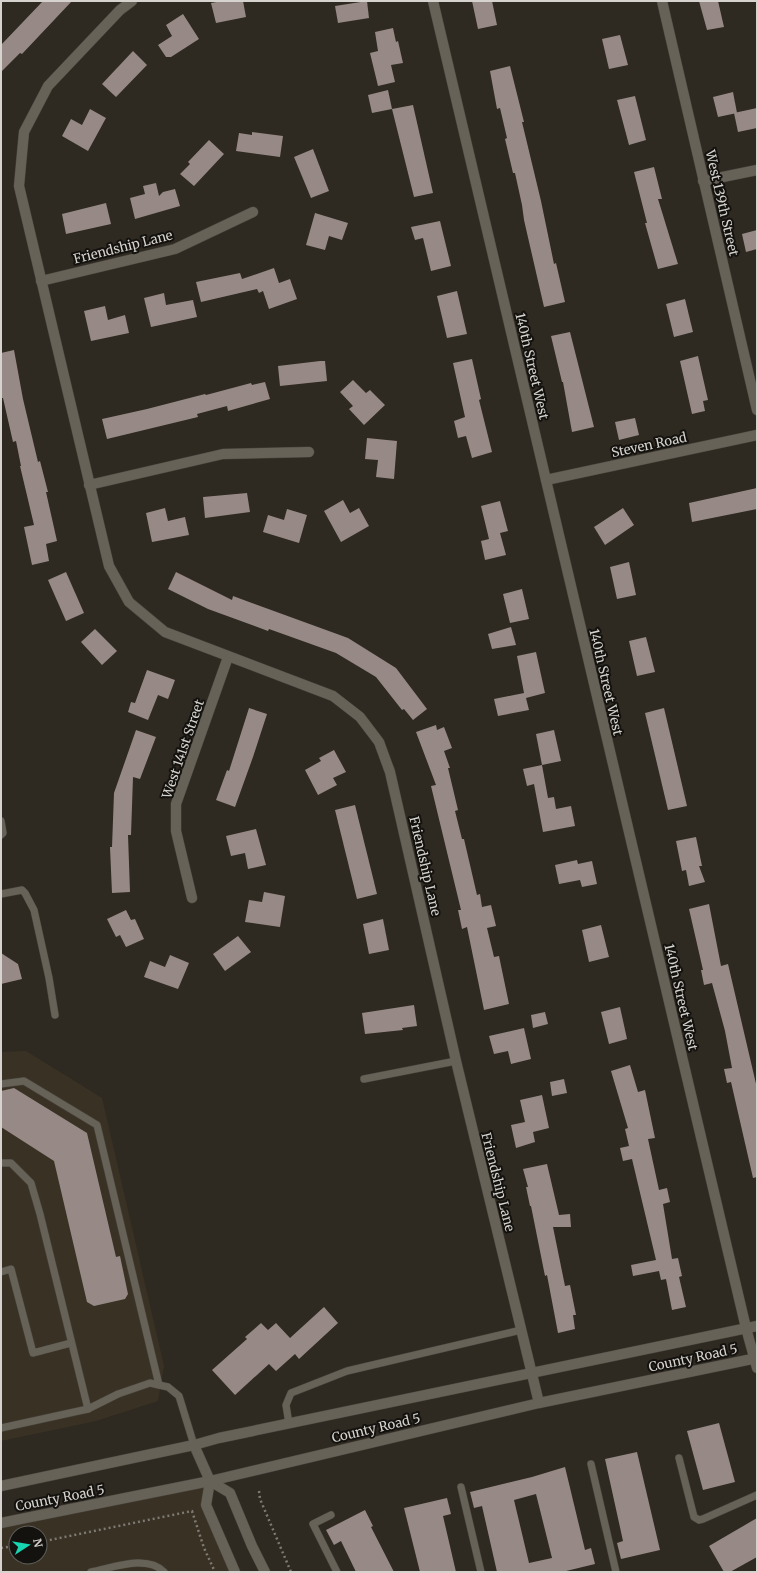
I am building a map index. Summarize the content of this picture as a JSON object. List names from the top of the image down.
{
  "streets": {
    "street": [
      "West 139th Street",
      "Friendship Lane",
      "140th Street West",
      "Steven Road",
      "West 141st Street",
      "County Road 5"
    ]
  },
  "crossings": [
    ["Friendship Lane", "West 141st Street"],
    ["Friendship Lane", "County Road 5"],
    ["140th Street West", "Steven Road"],
    ["140th Street West", "County Road 5"]
  ],
  "north": "right"
}
